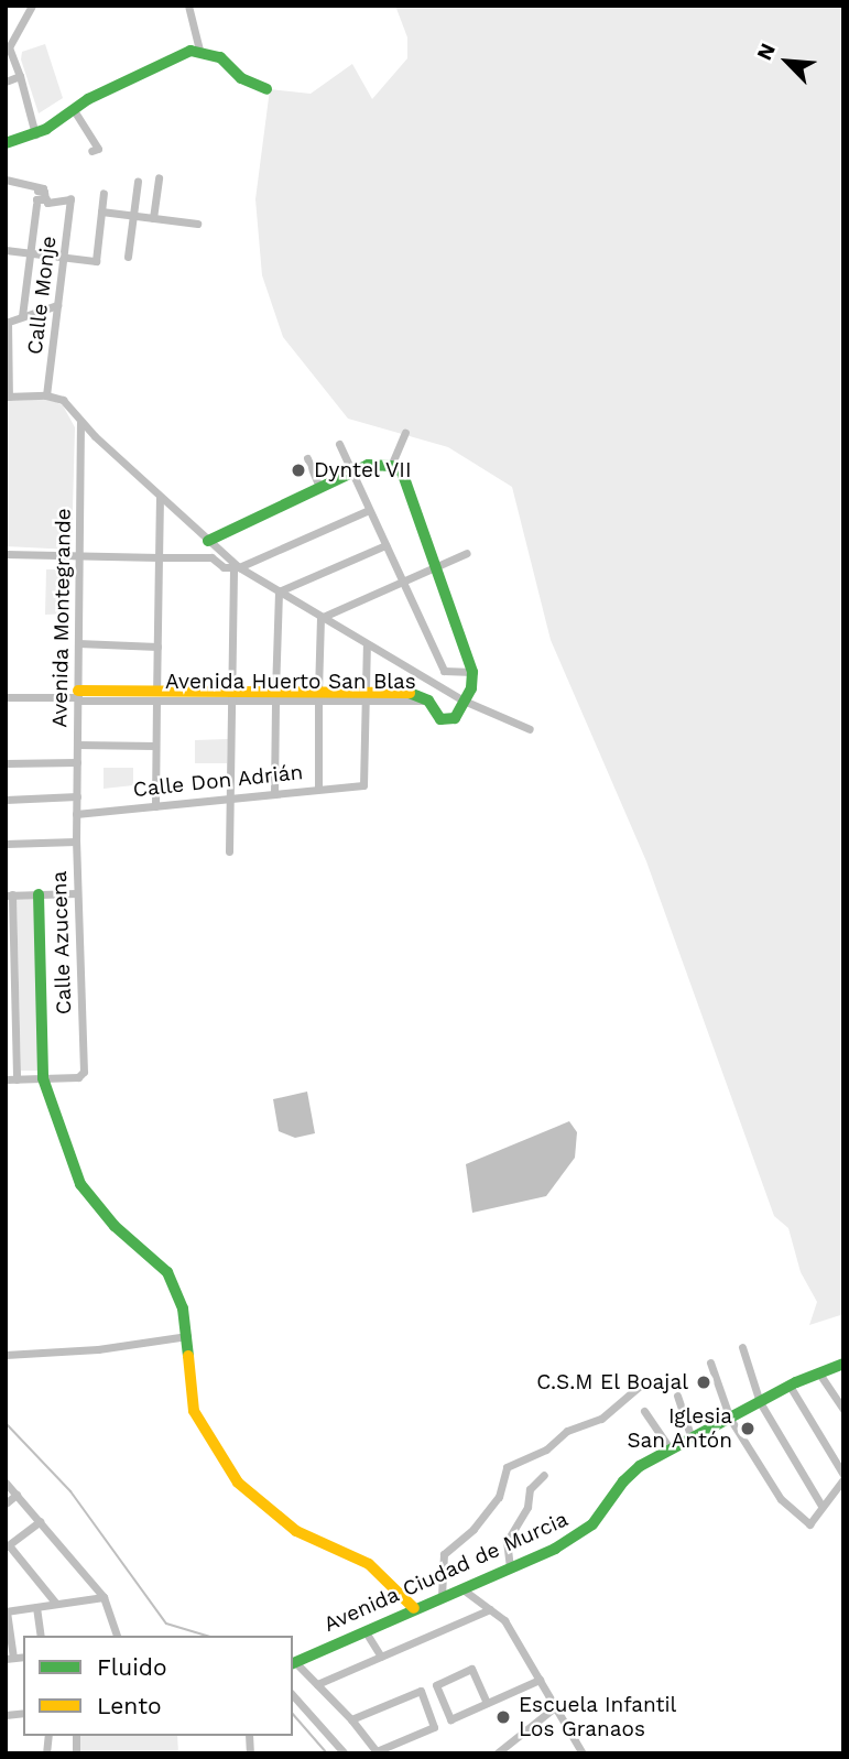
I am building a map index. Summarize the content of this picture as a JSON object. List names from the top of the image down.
{
  "streets": {
    "street": [
      "Calle Monje",
      "Avenida Montegrande",
      "Avenida Huerto San Blas",
      "Calle Don Adrián",
      "Calle Azucena",
      "Avenida Ciudad de Murcia"
    ]
  },
  "crossings": [
    ["Avenida Montegrande", "Avenida Huerto San Blas"],
    ["Avenida Montegrande", "Calle Don Adrián"],
    ["Avenida Montegrande", "Calle Azucena"],
    ["Avenida Huerto San Blas", "Calle Don Adrián"],
    ["Calle Don Adrián", "Calle Azucena"]
  ],
  "places": [
    "Dyntel VII",
    "C.S.M El Boajal",
    "Iglesia San Antón",
    "Escuela Infantil Los Granaos"
  ],
  "legend": ["Fluido", "Lento"],
  "north": "top left"
}
